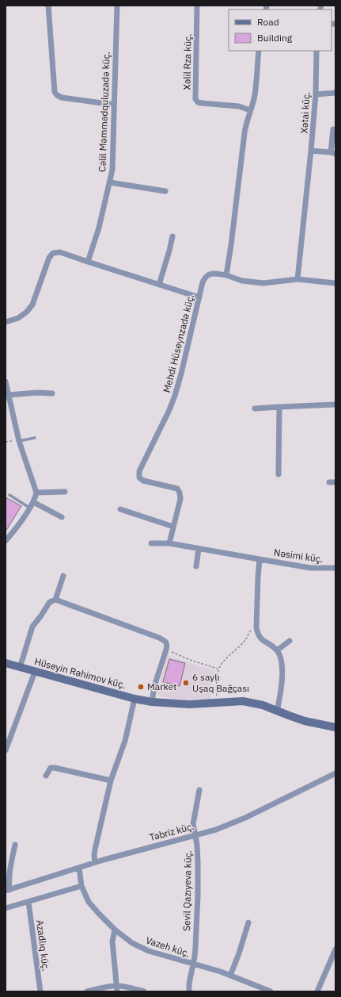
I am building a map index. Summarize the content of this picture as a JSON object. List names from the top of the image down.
{
  "streets": {
    "main road": ["Hüseyin Rəhimov küç."],
    "street": [
      "Xəlil Rza küç.",
      "Cəlil Məmmədquluzadə küç.",
      "Xətai küç.",
      "Mehdi Hüseynzadə küç.",
      "Nəsimi küç.",
      "Təbriz küç.",
      "Sevil Qazıyeva küç.",
      "Azadlıq küç.",
      "Vazeh küç."
    ]
  },
  "crossings": [
    ["Xətai küç.", "Mehdi Hüseynzadə küç."],
    ["Təbriz küç.", "Sevil Qazıyeva küç."],
    ["Təbriz küç.", "Vazeh küç."],
    ["Sevil Qazıyeva küç.", "Vazeh küç."]
  ],
  "places": ["6 saylı Uşaq Bağçası", "Market"],
  "legend": ["Road", "Building"]
}
